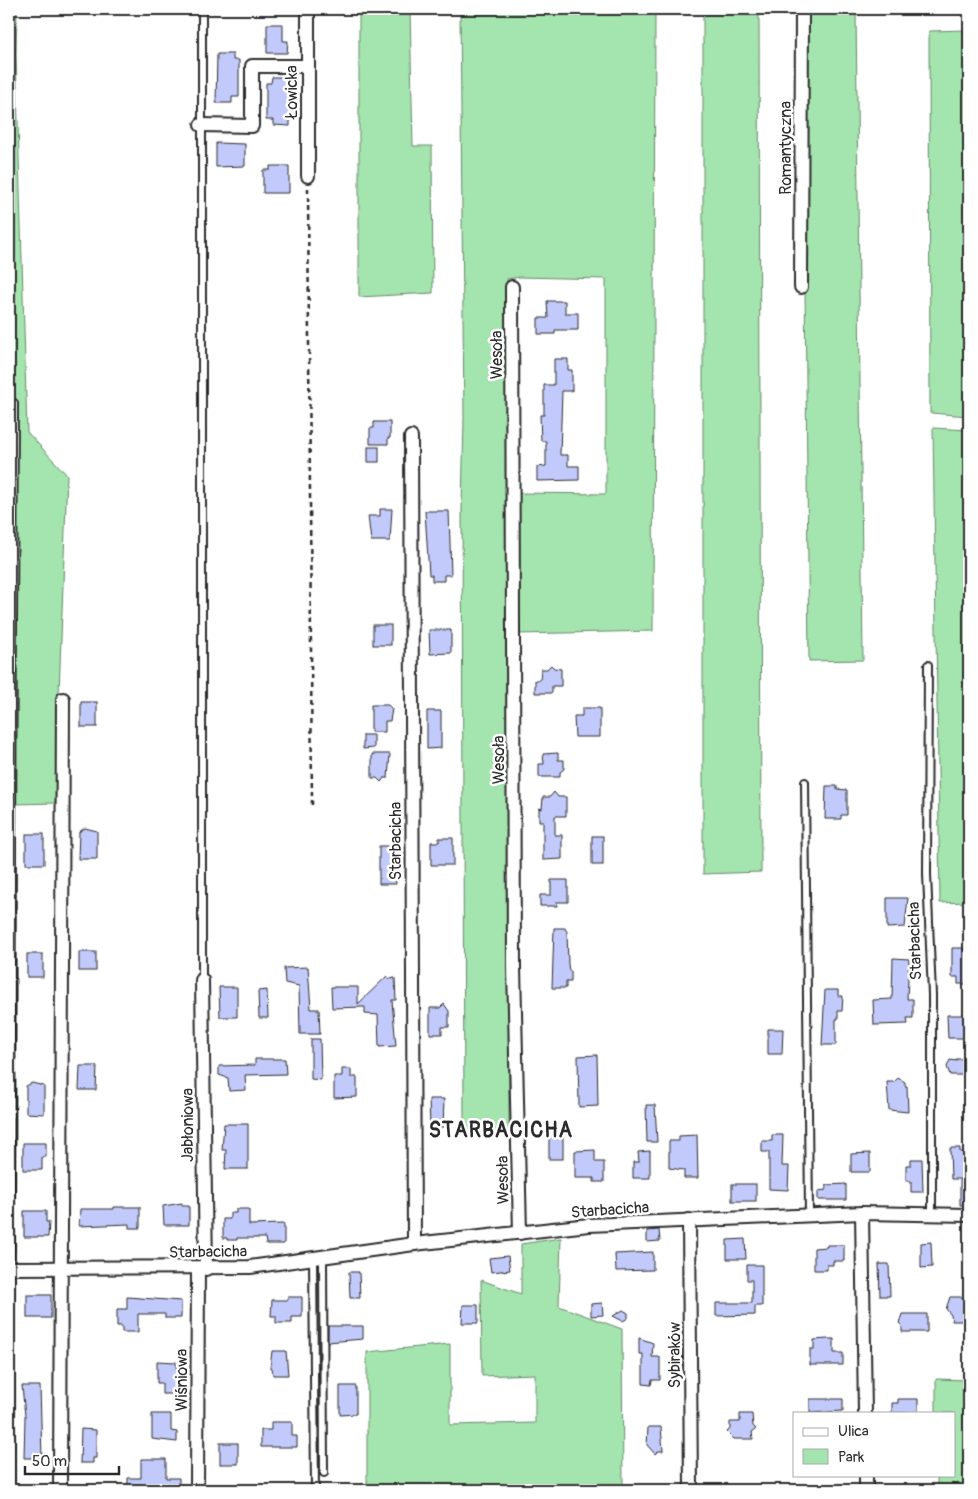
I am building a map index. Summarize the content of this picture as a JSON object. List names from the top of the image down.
{
  "streets": {
    "street": [
      "Łowicka",
      "Romantyczna",
      "Wesoła",
      "Starbacicha",
      "Jabłoniowa",
      "Sybiraków",
      "Wiśniowa"
    ]
  },
  "crossings": [
    ["Wesoła", "Starbacicha"],
    ["Starbacicha", "Jabłoniowa"],
    ["Starbacicha", "Sybiraków"],
    ["Starbacicha", "Wiśniowa"],
    ["Jabłoniowa", "Wiśniowa"]
  ],
  "districts": ["STARBACICHA"],
  "legend": ["Ulica", "Park"],
  "scale_bar": "50 m"
}
